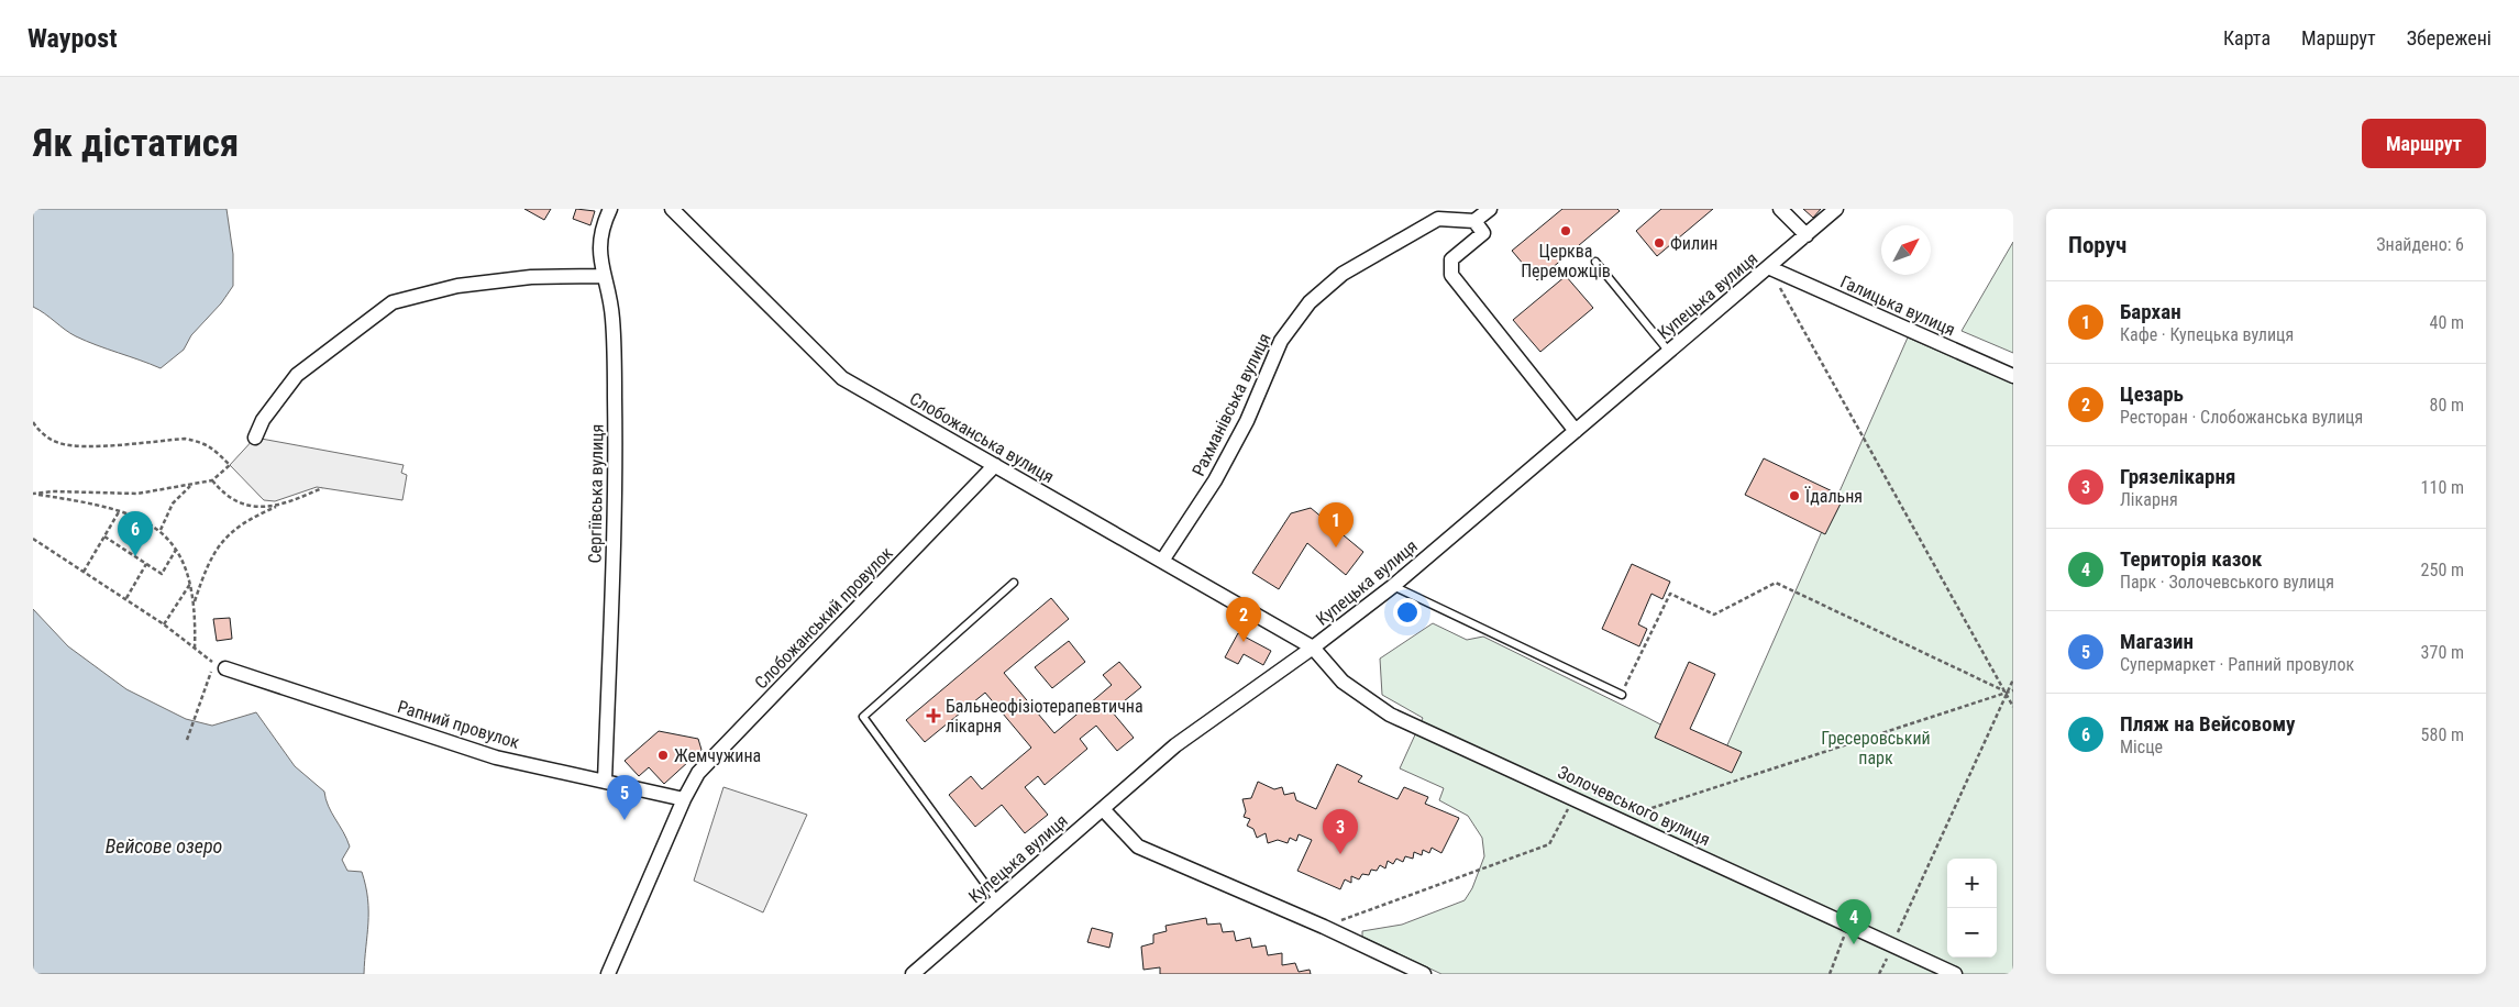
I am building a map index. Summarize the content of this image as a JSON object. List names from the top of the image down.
{
  "streets": {
    "street": [
      "Купецька вулиця",
      "Галицька вулиця",
      "Рахманівська вулиця",
      "Слобожанська вулиця",
      "Сергіївська вулиця",
      "Слобожанський провулок",
      "Рапний провулок",
      "Золочевського вулиця"
    ]
  },
  "crossings": [
    ["Купецька вулиця", "Галицька вулиця"],
    ["Купецька вулиця", "Слобожанська вулиця"],
    ["Купецька вулиця", "Золочевського вулиця"],
    ["Рахманівська вулиця", "Слобожанська вулиця"],
    ["Слобожанська вулиця", "Слобожанський провулок"],
    ["Слобожанська вулиця", "Золочевського вулиця"],
    ["Сергіївська вулиця", "Рапний провулок"],
    ["Слобожанський провулок", "Рапний провулок"]
  ],
  "water": ["Вейсове озеро"],
  "parks": ["Гресеровський парк"],
  "places": {
    "other": [
      "Церква Переможців",
      "Филин",
      "Їдальня",
      "Жемчужина"
    ],
    "health": ["Бальнеофізіотерапевтична лікарня"]
  },
  "north": "top right",
  "page": {
    "header": "Waypost",
    "nav": ["Карта", "Маршрут", "Збережені"],
    "buttons": "Маршрут",
    "title": "Як дістатися",
    "heading": ["Поруч", "Знайдено: 6"],
    "list": [
      {
        "mark": "1",
        "name": "Бархан",
        "note": "Кафе · Купецька вулиця",
        "value": "40 m"
      },
      {
        "mark": "2",
        "name": "Цезарь",
        "note": "Ресторан · Слобожанська вулиця",
        "value": "80 m"
      },
      {
        "mark": "3",
        "name": "Грязелікарня",
        "note": "Лікарня",
        "value": "110 m"
      },
      {
        "mark": "4",
        "name": "Територія казок",
        "note": "Парк · Золочевського вулиця",
        "value": "250 m"
      },
      {
        "mark": "5",
        "name": "Магазин",
        "note": "Супермаркет · Рапний провулок",
        "value": "370 m"
      },
      {
        "mark": "6",
        "name": "Пляж на Вейсовому",
        "note": "Місце",
        "value": "580 m"
      }
    ],
    "pins": [
      "1",
      "6",
      "2",
      "5",
      "3",
      "4"
    ],
    "map_buttons": ["+", "−"]
  }
}
